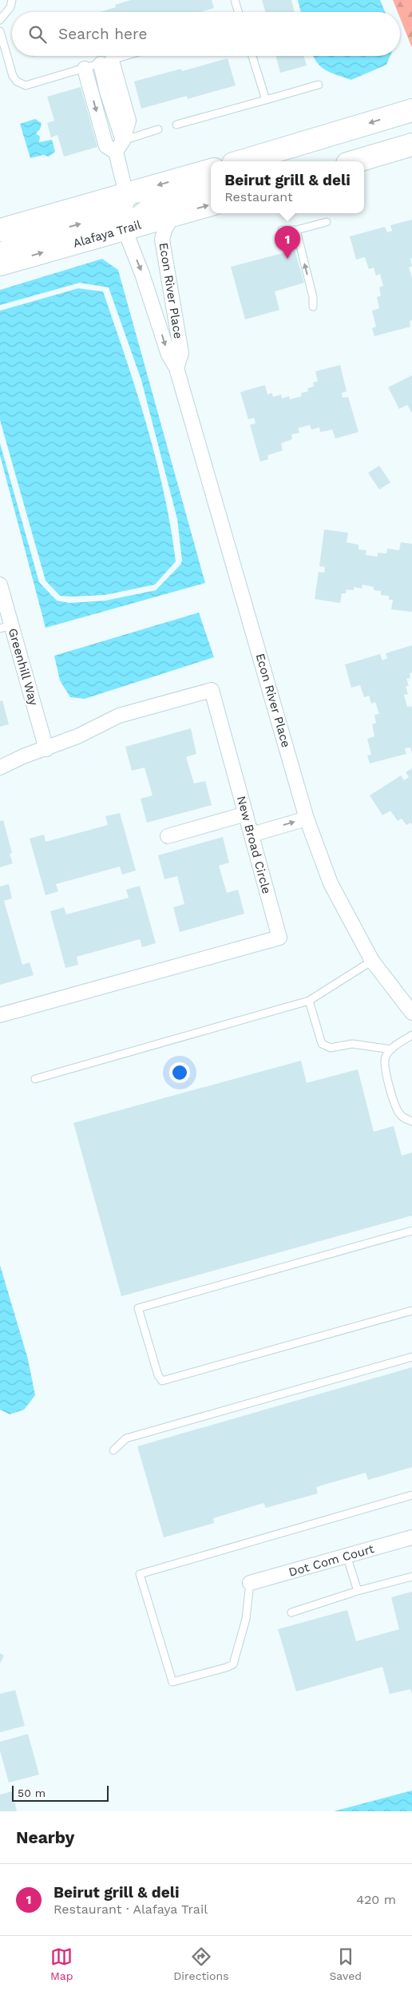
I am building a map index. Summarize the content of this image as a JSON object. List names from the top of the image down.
{
  "streets": {
    "main road": ["Alafaya Trail"],
    "street": [
      "Econ River Place",
      "Greenhill Way",
      "New Broad Circle",
      "Dot Com Court"
    ]
  },
  "crossings": [
    ["Alafaya Trail", "Econ River Place"],
    ["Greenhill Way", "New Broad Circle"]
  ],
  "scale_bar": "50 m",
  "page": {
    "search": "Search here",
    "popup": ["Beirut grill & deli", "Restaurant"],
    "pins": "1",
    "scale": "50 m",
    "heading": "Nearby",
    "list": [
      {
        "mark": "1",
        "name": "Beirut grill & deli",
        "note": "Restaurant · Alafaya Trail",
        "value": "420 m"
      }
    ],
    "nav": ["Map", "Directions", "Saved"]
  }
}
